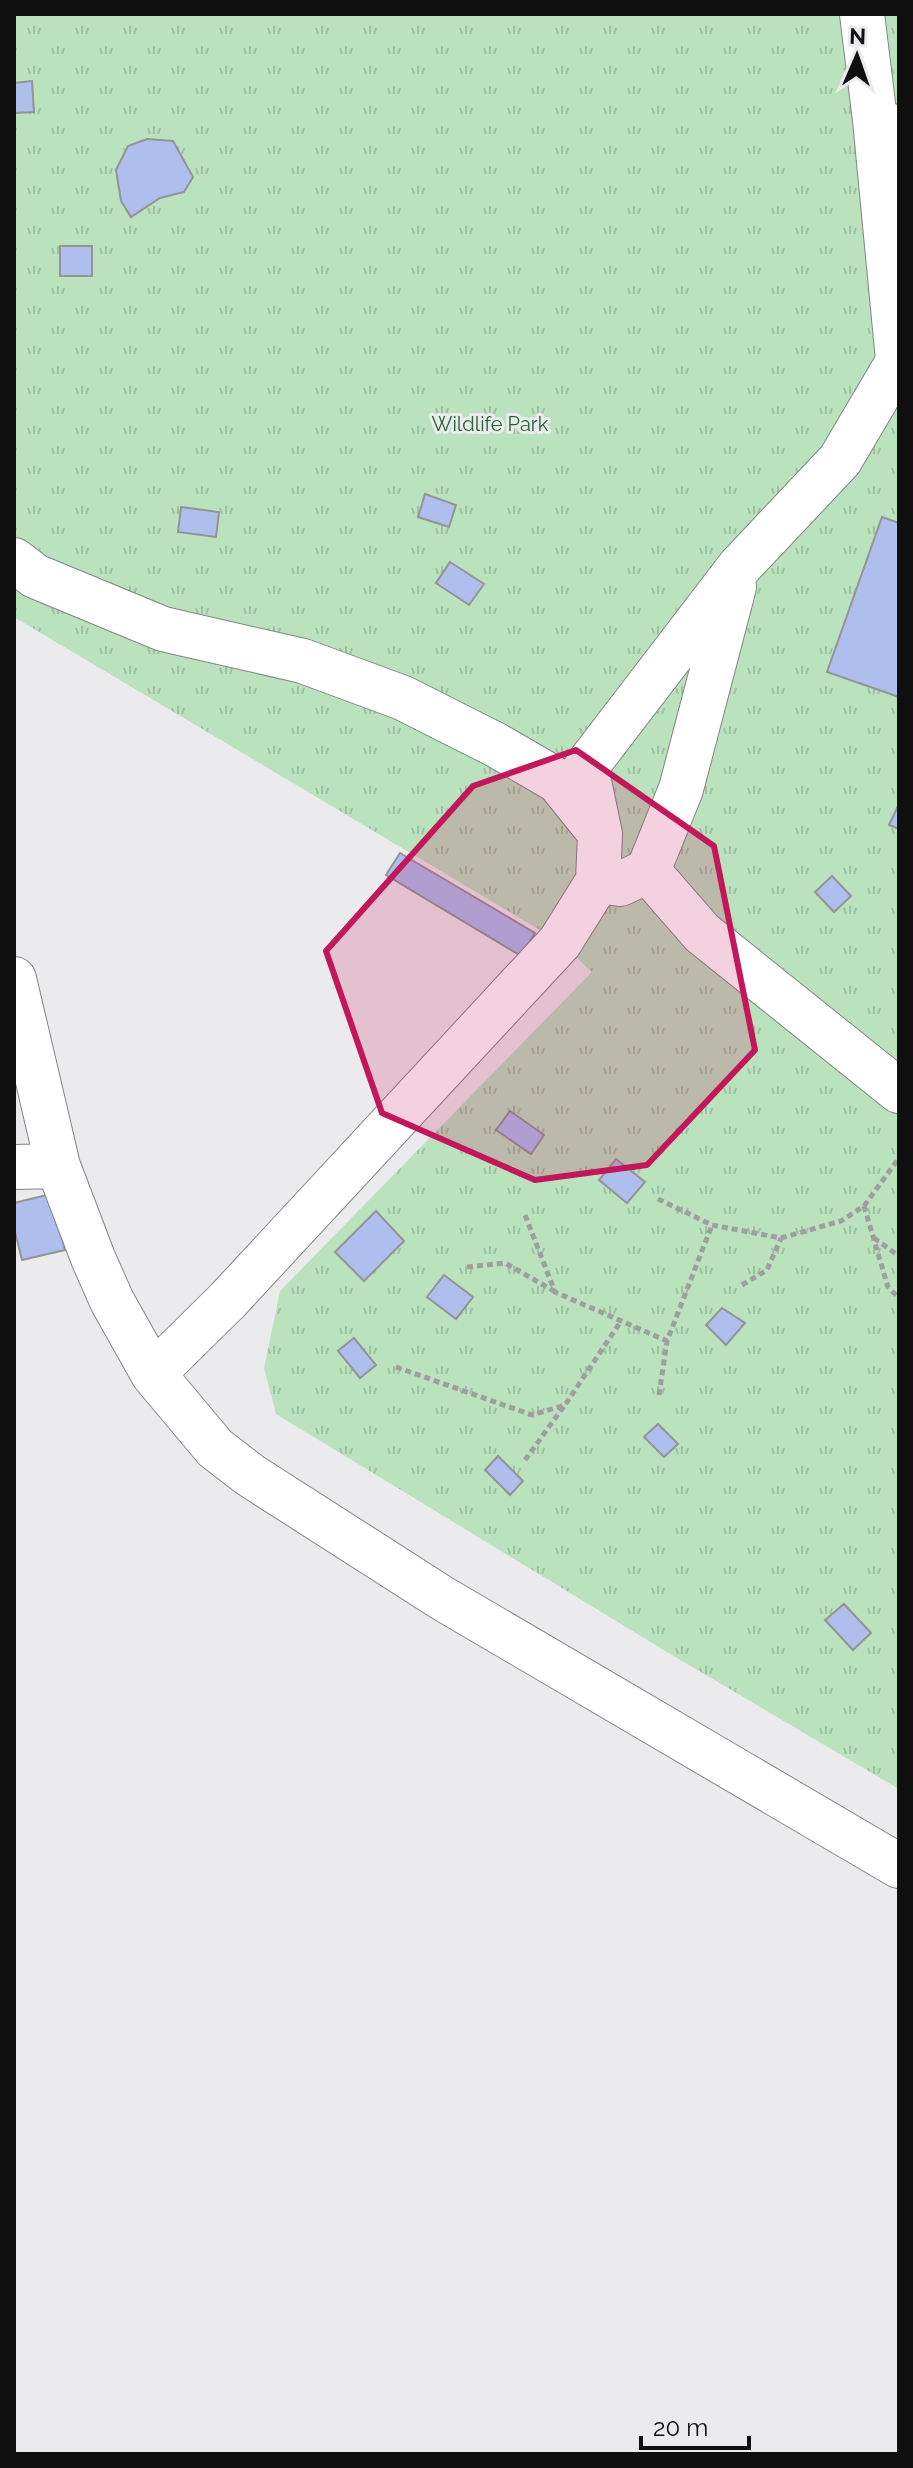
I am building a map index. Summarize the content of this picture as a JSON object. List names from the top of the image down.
{
  "parks": ["Wildlife Park"],
  "scale_bar": "20 m",
  "north": "top"
}
